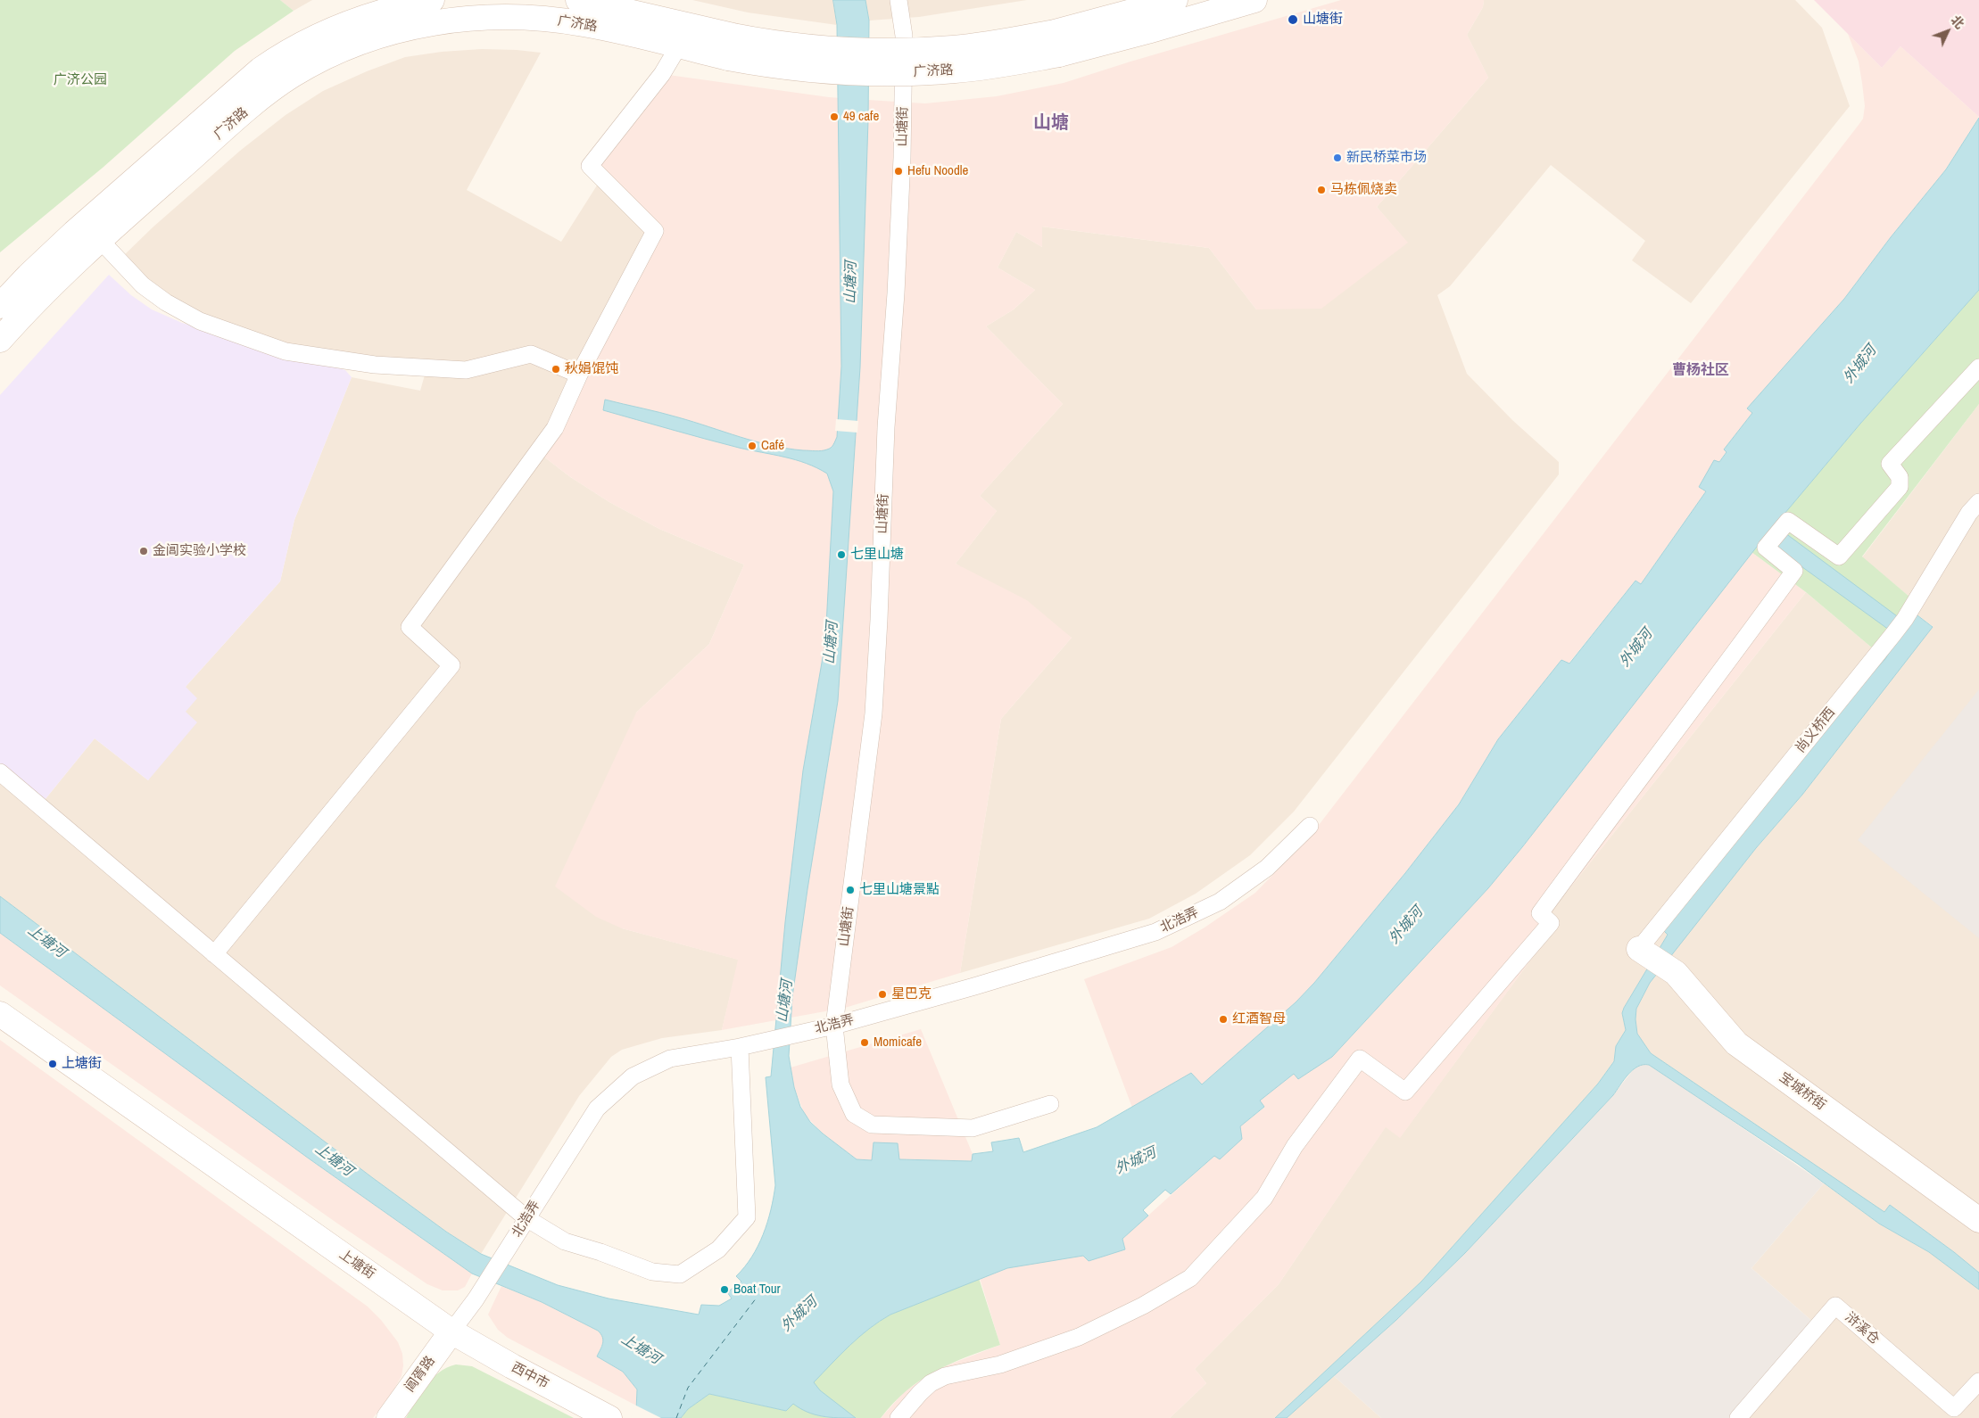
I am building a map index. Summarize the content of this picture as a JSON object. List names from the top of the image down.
{
  "streets": {
    "main road": [
      "广济路",
      "宝城桥街",
      "上塘街",
      "阊胥路",
      "西中市"
    ],
    "street": [
      "山塘街",
      "尚义桥西",
      "北浩弄",
      "浒溪仓"
    ]
  },
  "crossings": [
    ["山塘街", "北浩弄"],
    ["尚义桥西", "宝城桥街"],
    ["北浩弄", "上塘街"],
    ["北浩弄", "阊胥路"],
    ["北浩弄", "西中市"],
    ["上塘街", "阊胥路"],
    ["上塘街", "西中市"],
    ["阊胥路", "西中市"]
  ],
  "districts": ["山塘", "曹杨社区"],
  "water": ["山塘河", "外城河", "上塘河"],
  "parks": ["广济公园"],
  "places": [
    "山塘街",
    "49 cafe",
    "新民桥菜市场",
    "Hefu Noodle",
    "马栋佩烧卖",
    "秋娟馄饨",
    "Café",
    "金阊实验小学校",
    "七里山塘",
    "七里山塘景點",
    "星巴克",
    "红酒智母",
    "Momicafe",
    "上塘街",
    "Boat Tour"
  ],
  "north": "top right"
}
